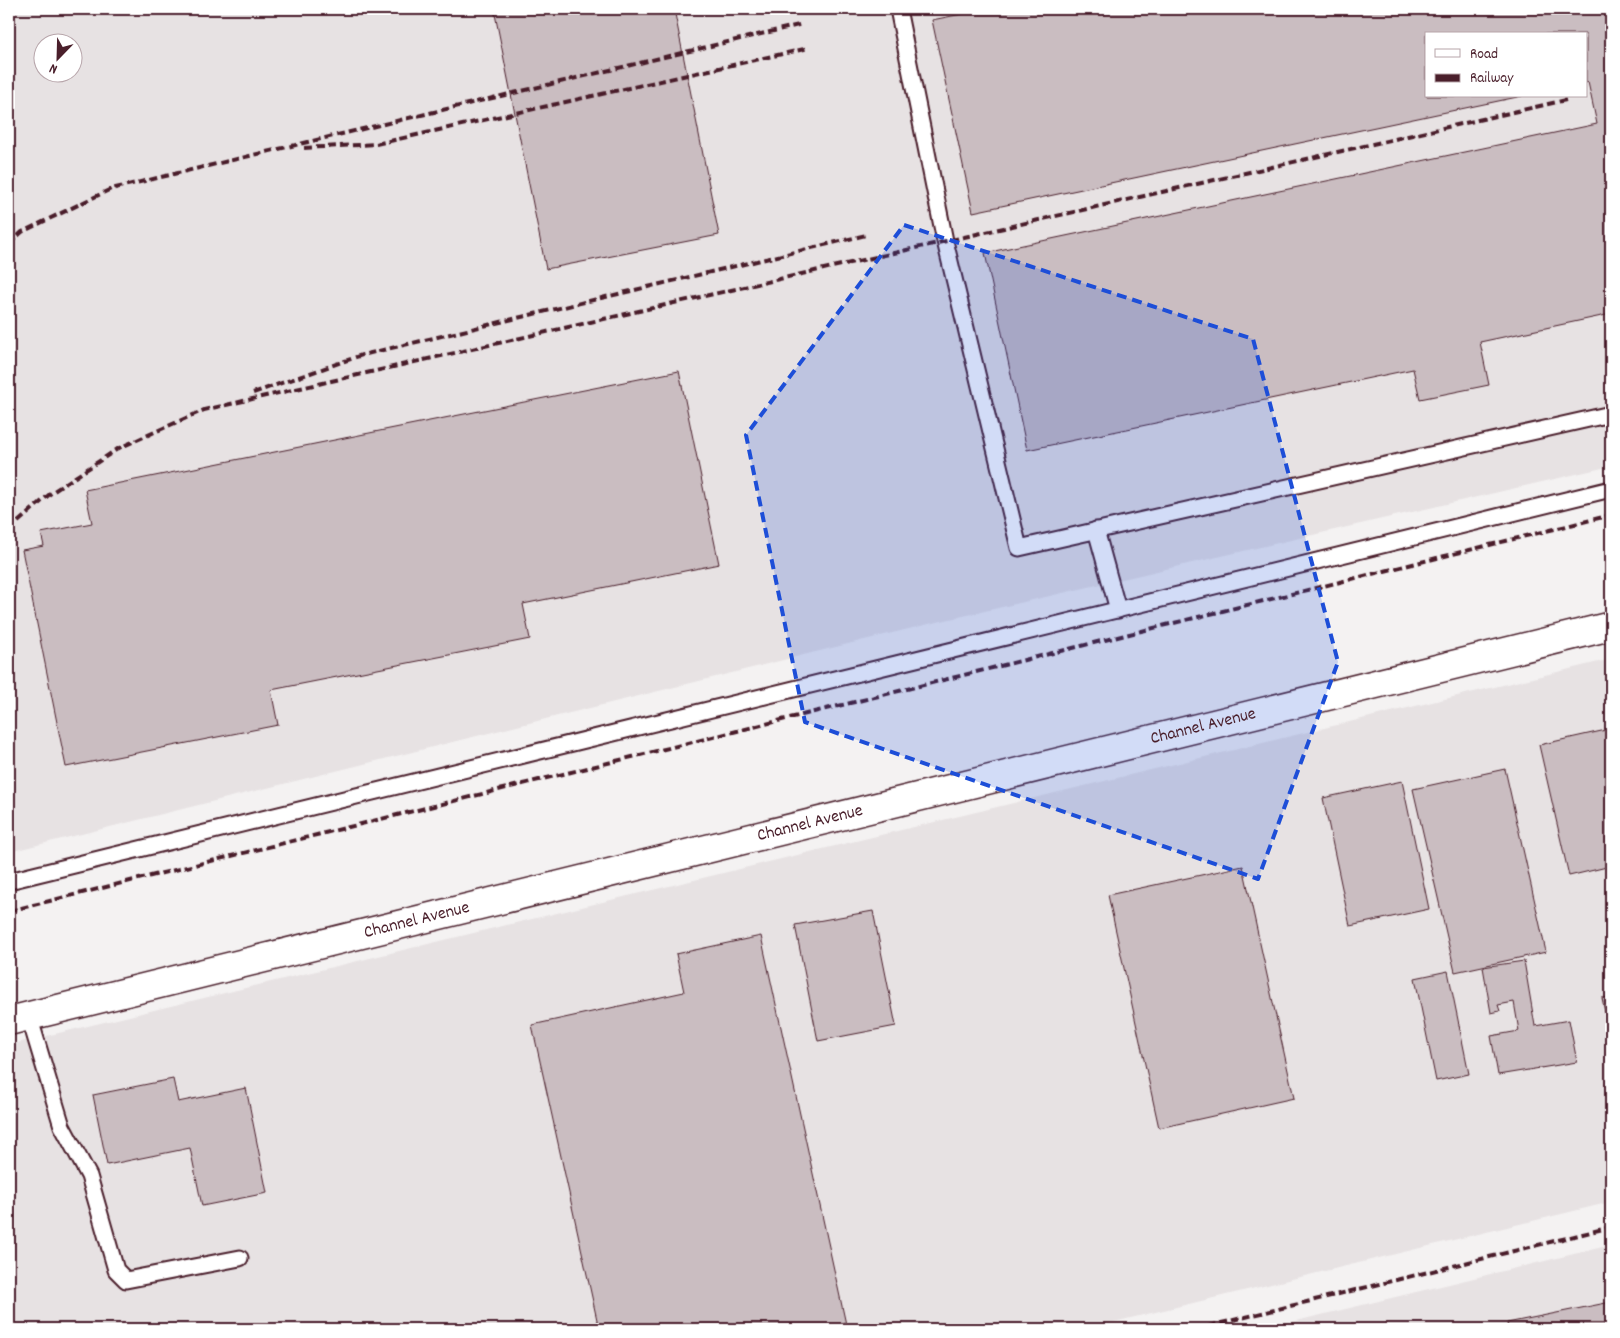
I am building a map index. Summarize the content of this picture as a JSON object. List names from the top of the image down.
{
  "streets": {
    "street": ["Channel Avenue"]
  },
  "legend": ["Road", "Railway"],
  "north": "bottom left"
}
